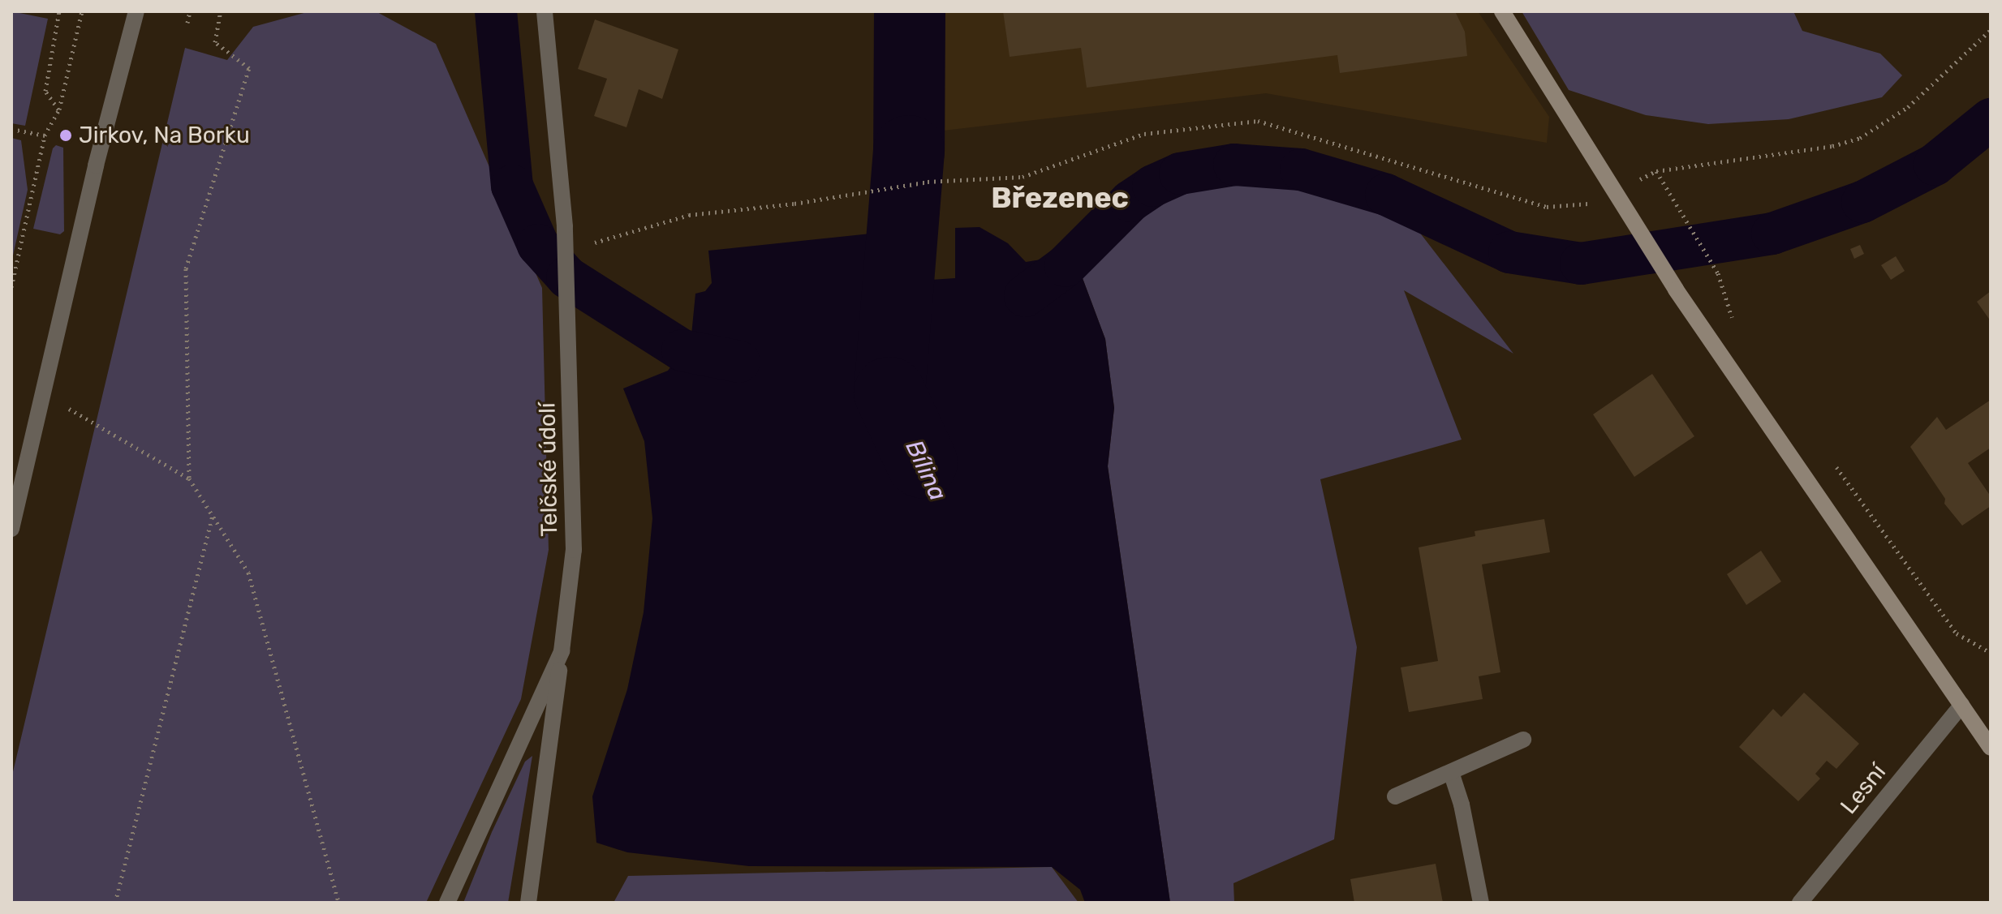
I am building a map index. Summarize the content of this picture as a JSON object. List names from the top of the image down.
{
  "streets": {
    "street": ["Telčské údolí", "Lesní"]
  },
  "districts": ["Březenec"],
  "water": ["Bílina"],
  "places": ["Jirkov, Na Borku"]
}
